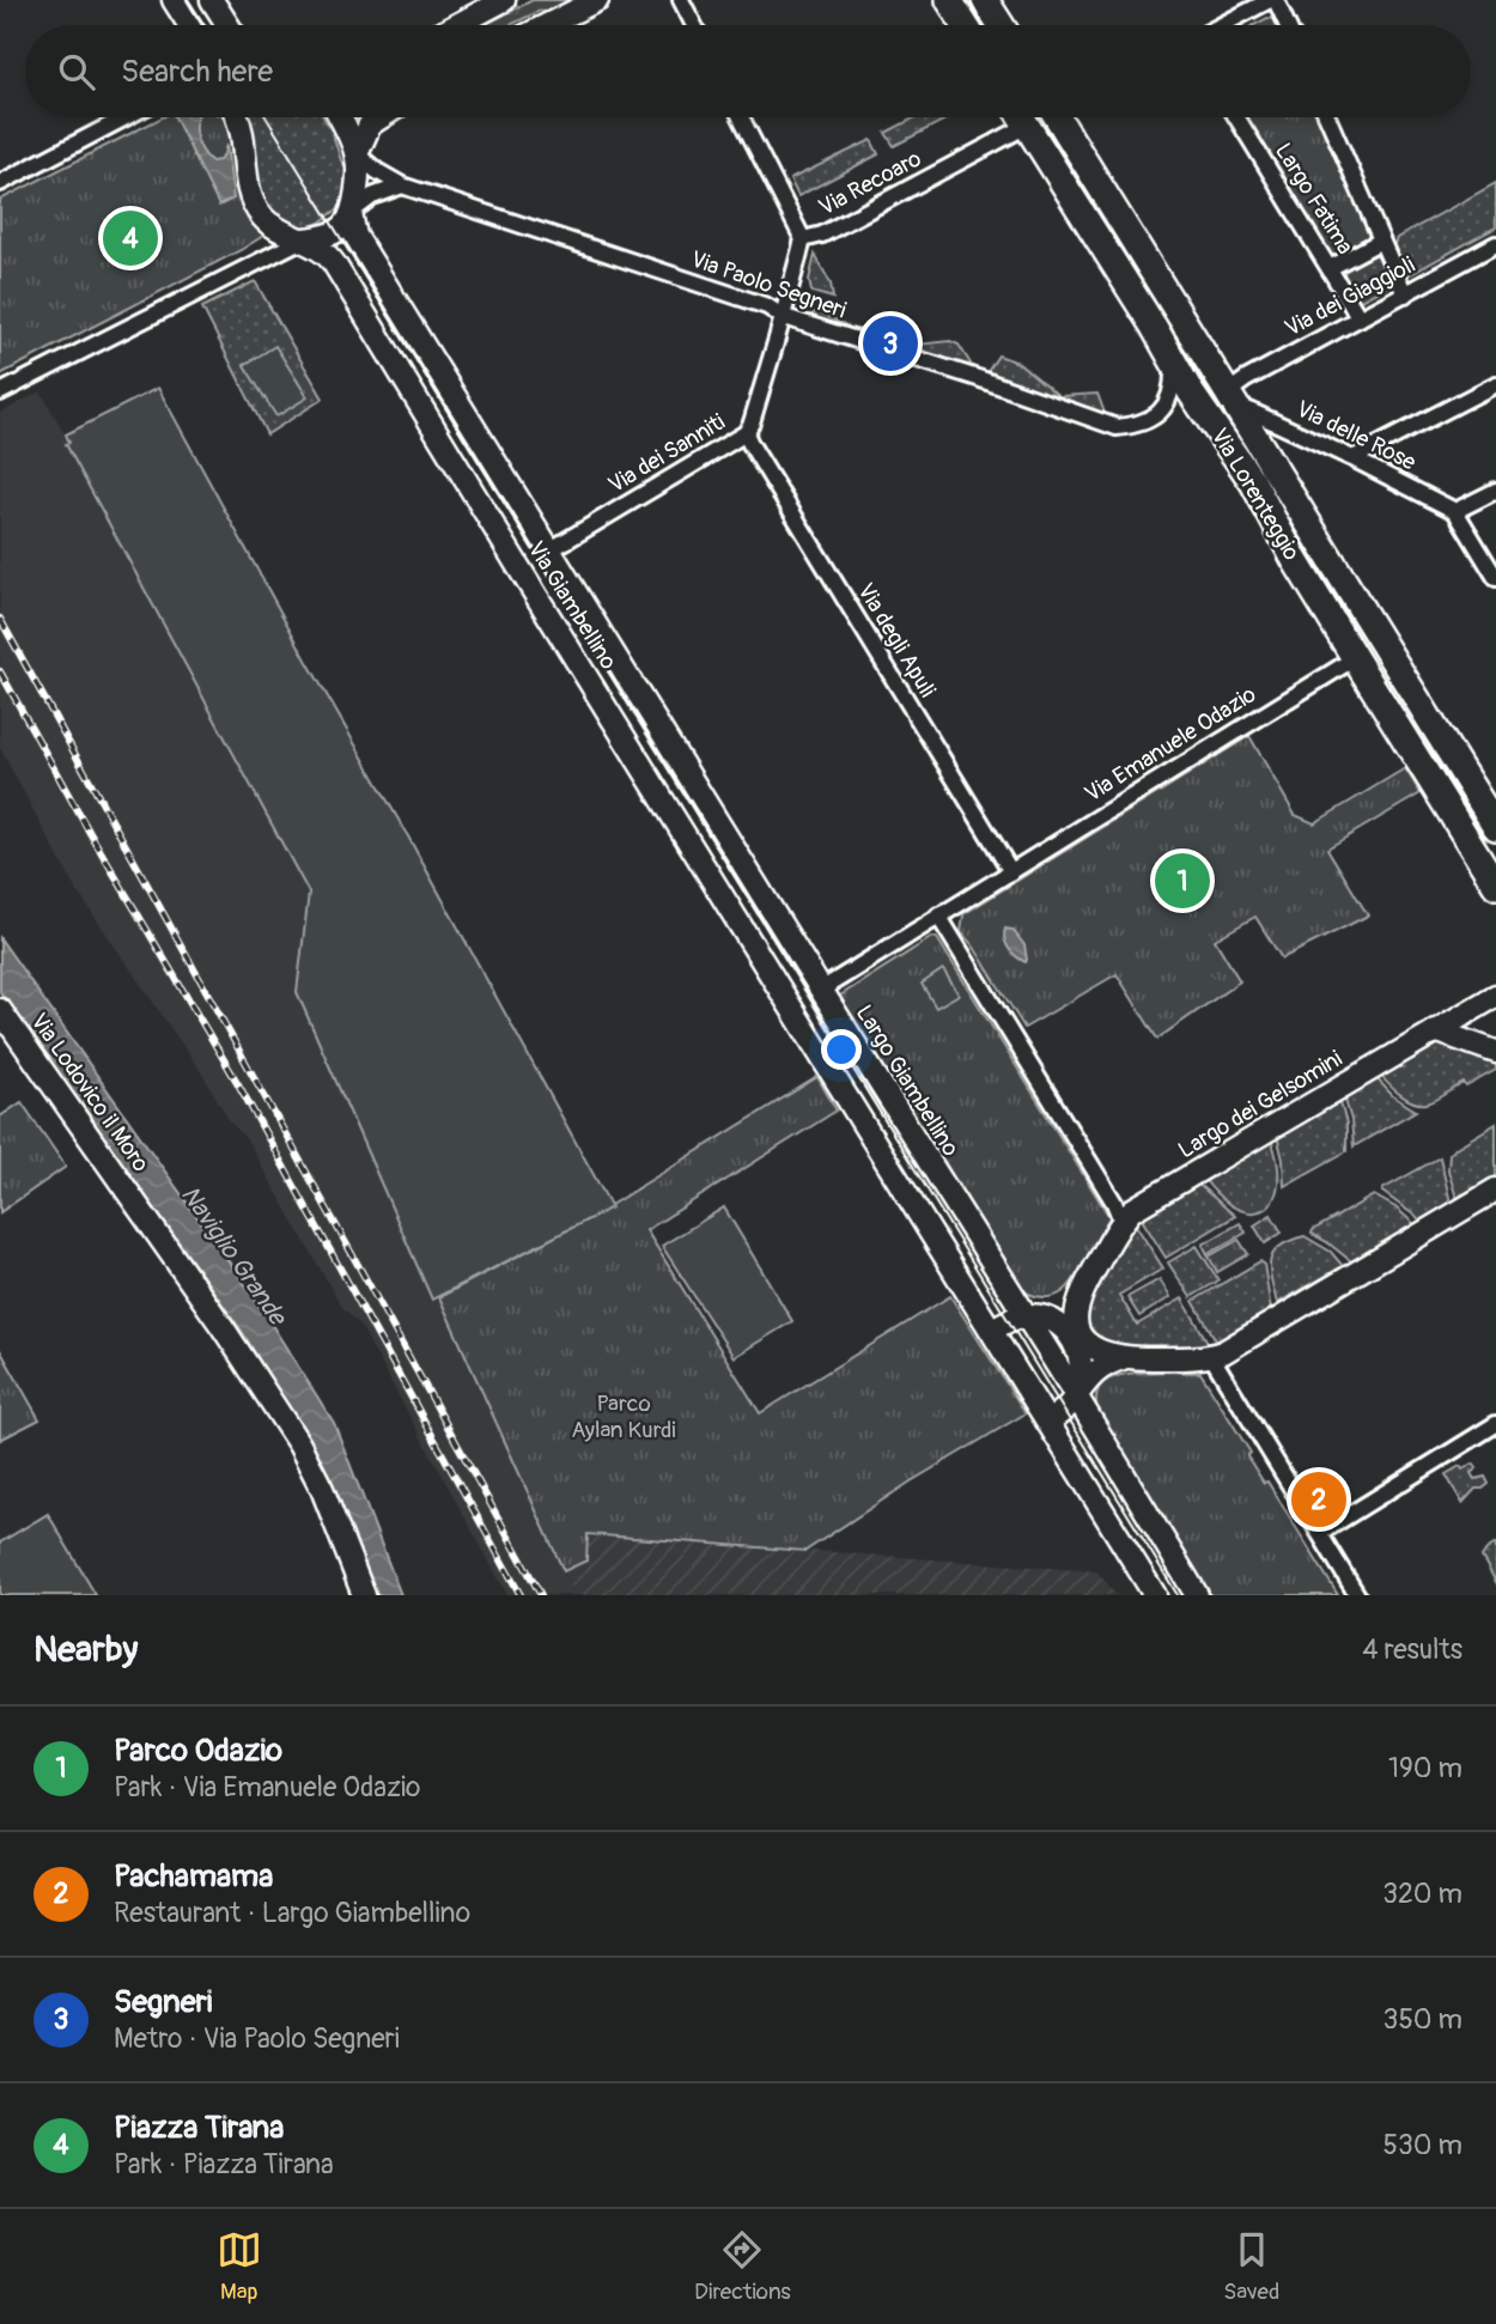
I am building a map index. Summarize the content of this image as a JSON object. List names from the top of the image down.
{
  "streets": {
    "main road": ["Via Lorenteggio"],
    "street": [
      "Via Recoaro",
      "Largo Fatima",
      "Via Paolo Segneri",
      "Via dei Giaggioli",
      "Via delle Rose",
      "Via dei Sanniti",
      "Via Giambellino",
      "Via degli Apuli",
      "Via Emanuele Odazio",
      "Largo Giambellino",
      "Via Lodovico il Moro",
      "Largo dei Gelsomini"
    ]
  },
  "crossings": [
    ["Via Recoaro", "Via Paolo Segneri"],
    ["Via Recoaro", "Via dei Sanniti"],
    ["Via Recoaro", "Via Lorenteggio"],
    ["Largo Fatima", "Via dei Giaggioli"],
    ["Via Paolo Segneri", "Via dei Sanniti"],
    ["Via Paolo Segneri", "Via Lorenteggio"],
    ["Via dei Giaggioli", "Via delle Rose"],
    ["Via dei Giaggioli", "Via Lorenteggio"],
    ["Via delle Rose", "Via Lorenteggio"],
    ["Via dei Sanniti", "Via Giambellino"],
    ["Via dei Sanniti", "Via degli Apuli"],
    ["Via Lorenteggio", "Via Emanuele Odazio"],
    ["Via Giambellino", "Largo Giambellino"],
    ["Via degli Apuli", "Via Emanuele Odazio"],
    ["Largo Giambellino", "Largo dei Gelsomini"]
  ],
  "water": ["Naviglio Grande"],
  "parks": ["Parco Aylan Kurdi"],
  "page": {
    "search": "Search here",
    "pins": [
      "4",
      "3",
      "1",
      "2"
    ],
    "heading": ["Nearby", "4 results"],
    "list": [
      {
        "mark": "1",
        "name": "Parco Odazio",
        "note": "Park · Via Emanuele Odazio",
        "value": "190 m"
      },
      {
        "mark": "2",
        "name": "Pachamama",
        "note": "Restaurant · Largo Giambellino",
        "value": "320 m"
      },
      {
        "mark": "3",
        "name": "Segneri",
        "note": "Metro · Via Paolo Segneri",
        "value": "350 m"
      },
      {
        "mark": "4",
        "name": "Piazza Tirana",
        "note": "Park · Piazza Tirana",
        "value": "530 m"
      }
    ],
    "nav": ["Map", "Directions", "Saved"]
  }
}
